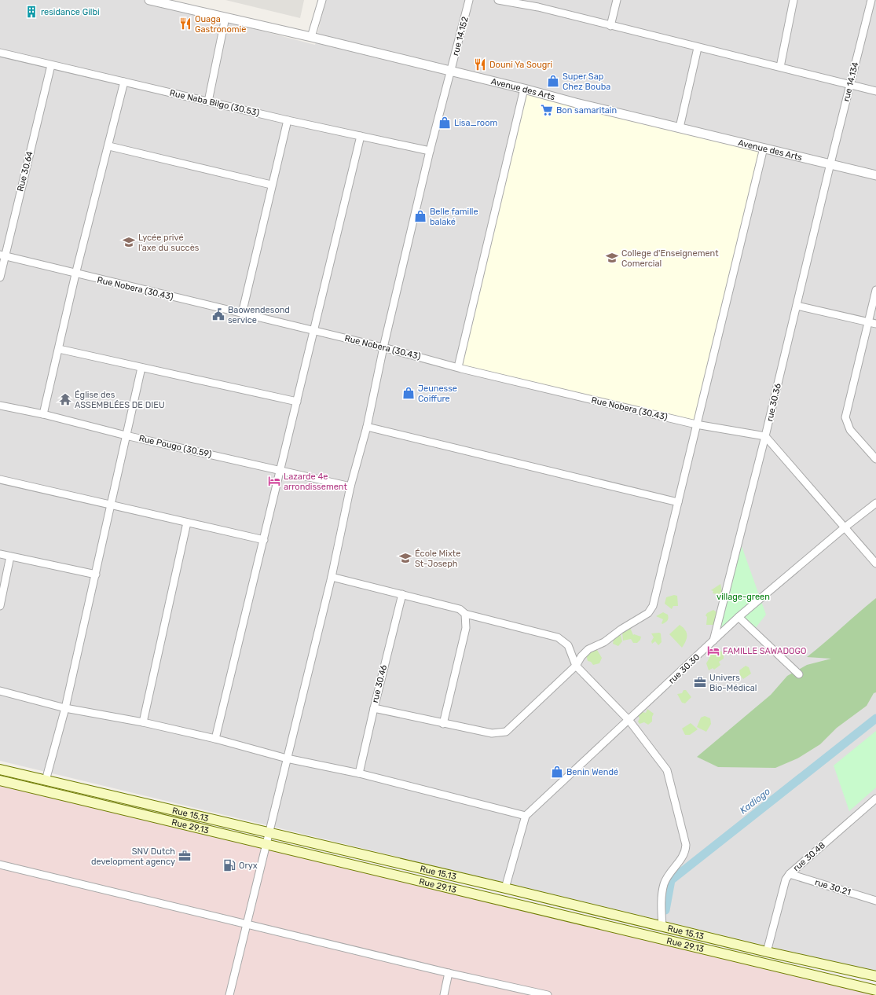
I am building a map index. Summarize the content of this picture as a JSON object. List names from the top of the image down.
{
  "streets": {
    "main road": ["Rue 15.13", "Rue 29.13"],
    "street": [
      "rue 14.152",
      "rue 14.134",
      "Avenue des Arts",
      "Rue Naba Bilgo (30.53)",
      "Rue 30.64",
      "Rue Nobera (30.43)",
      "rue 30.36",
      "Rue Pougo (30.59)",
      "rue 30.30",
      "rue 30.46",
      "rue 30.48",
      "rue 30.21"
    ]
  },
  "crossings": [
    ["rue 14.152", "Avenue des Arts"],
    ["rue 14.152", "Rue Naba Bilgo (30.53)"],
    ["rue 14.152", "Rue Nobera (30.43)"],
    ["rue 14.152", "Rue Pougo (30.59)"],
    ["rue 14.152", "Rue 15.13"],
    ["rue 14.152", "Rue 29.13"],
    ["rue 14.134", "Avenue des Arts"],
    ["rue 14.134", "rue 30.36"],
    ["Avenue des Arts", "rue 30.36"],
    ["Rue Naba Bilgo (30.53)", "Rue 30.64"],
    ["Rue 30.64", "Rue Nobera (30.43)"],
    ["Rue Nobera (30.43)", "rue 30.36"],
    ["rue 30.36", "rue 30.30"],
    ["Rue 15.13", "rue 30.48"],
    ["rue 30.48", "rue 30.21"]
  ],
  "water": ["Kadiogo"],
  "parks": ["village-green"],
  "places": {
    "building": ["residance Gilbi"],
    "restaurant": ["Ouaga Gastronomie", "Douni Ya Sougri"],
    "shop": [
      "Super Sap Chez Bouba",
      "Lisa_room",
      "Belle famille balaké",
      "Jeunesse Coiffure",
      "Benin Wendé"
    ],
    "supermarket": ["Bon samaritain"],
    "school or university": ["Lycée privé l'axe du succès", "College d'Enseignement Comercial", "École Mixte St-Joseph"],
    "public building": ["Baowendesond service"],
    "temple": ["Église des ASSEMBLÉES DE DIEU"],
    "hotel": ["Lazarde 4e arrondissement", "FAMILLE SAWADOGO"],
    "office": ["Univers Bio-Médical", "SNV Dutch development agency"],
    "fuel station": ["Oryx"]
  }
}
